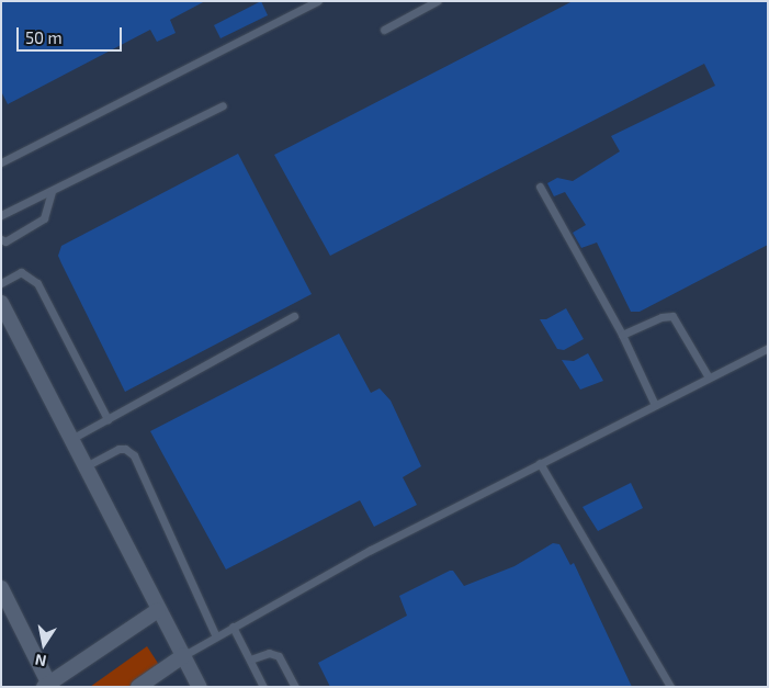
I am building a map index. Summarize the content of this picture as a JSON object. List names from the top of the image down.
{
  "scale_bar": "50 m",
  "north": "bottom"
}
